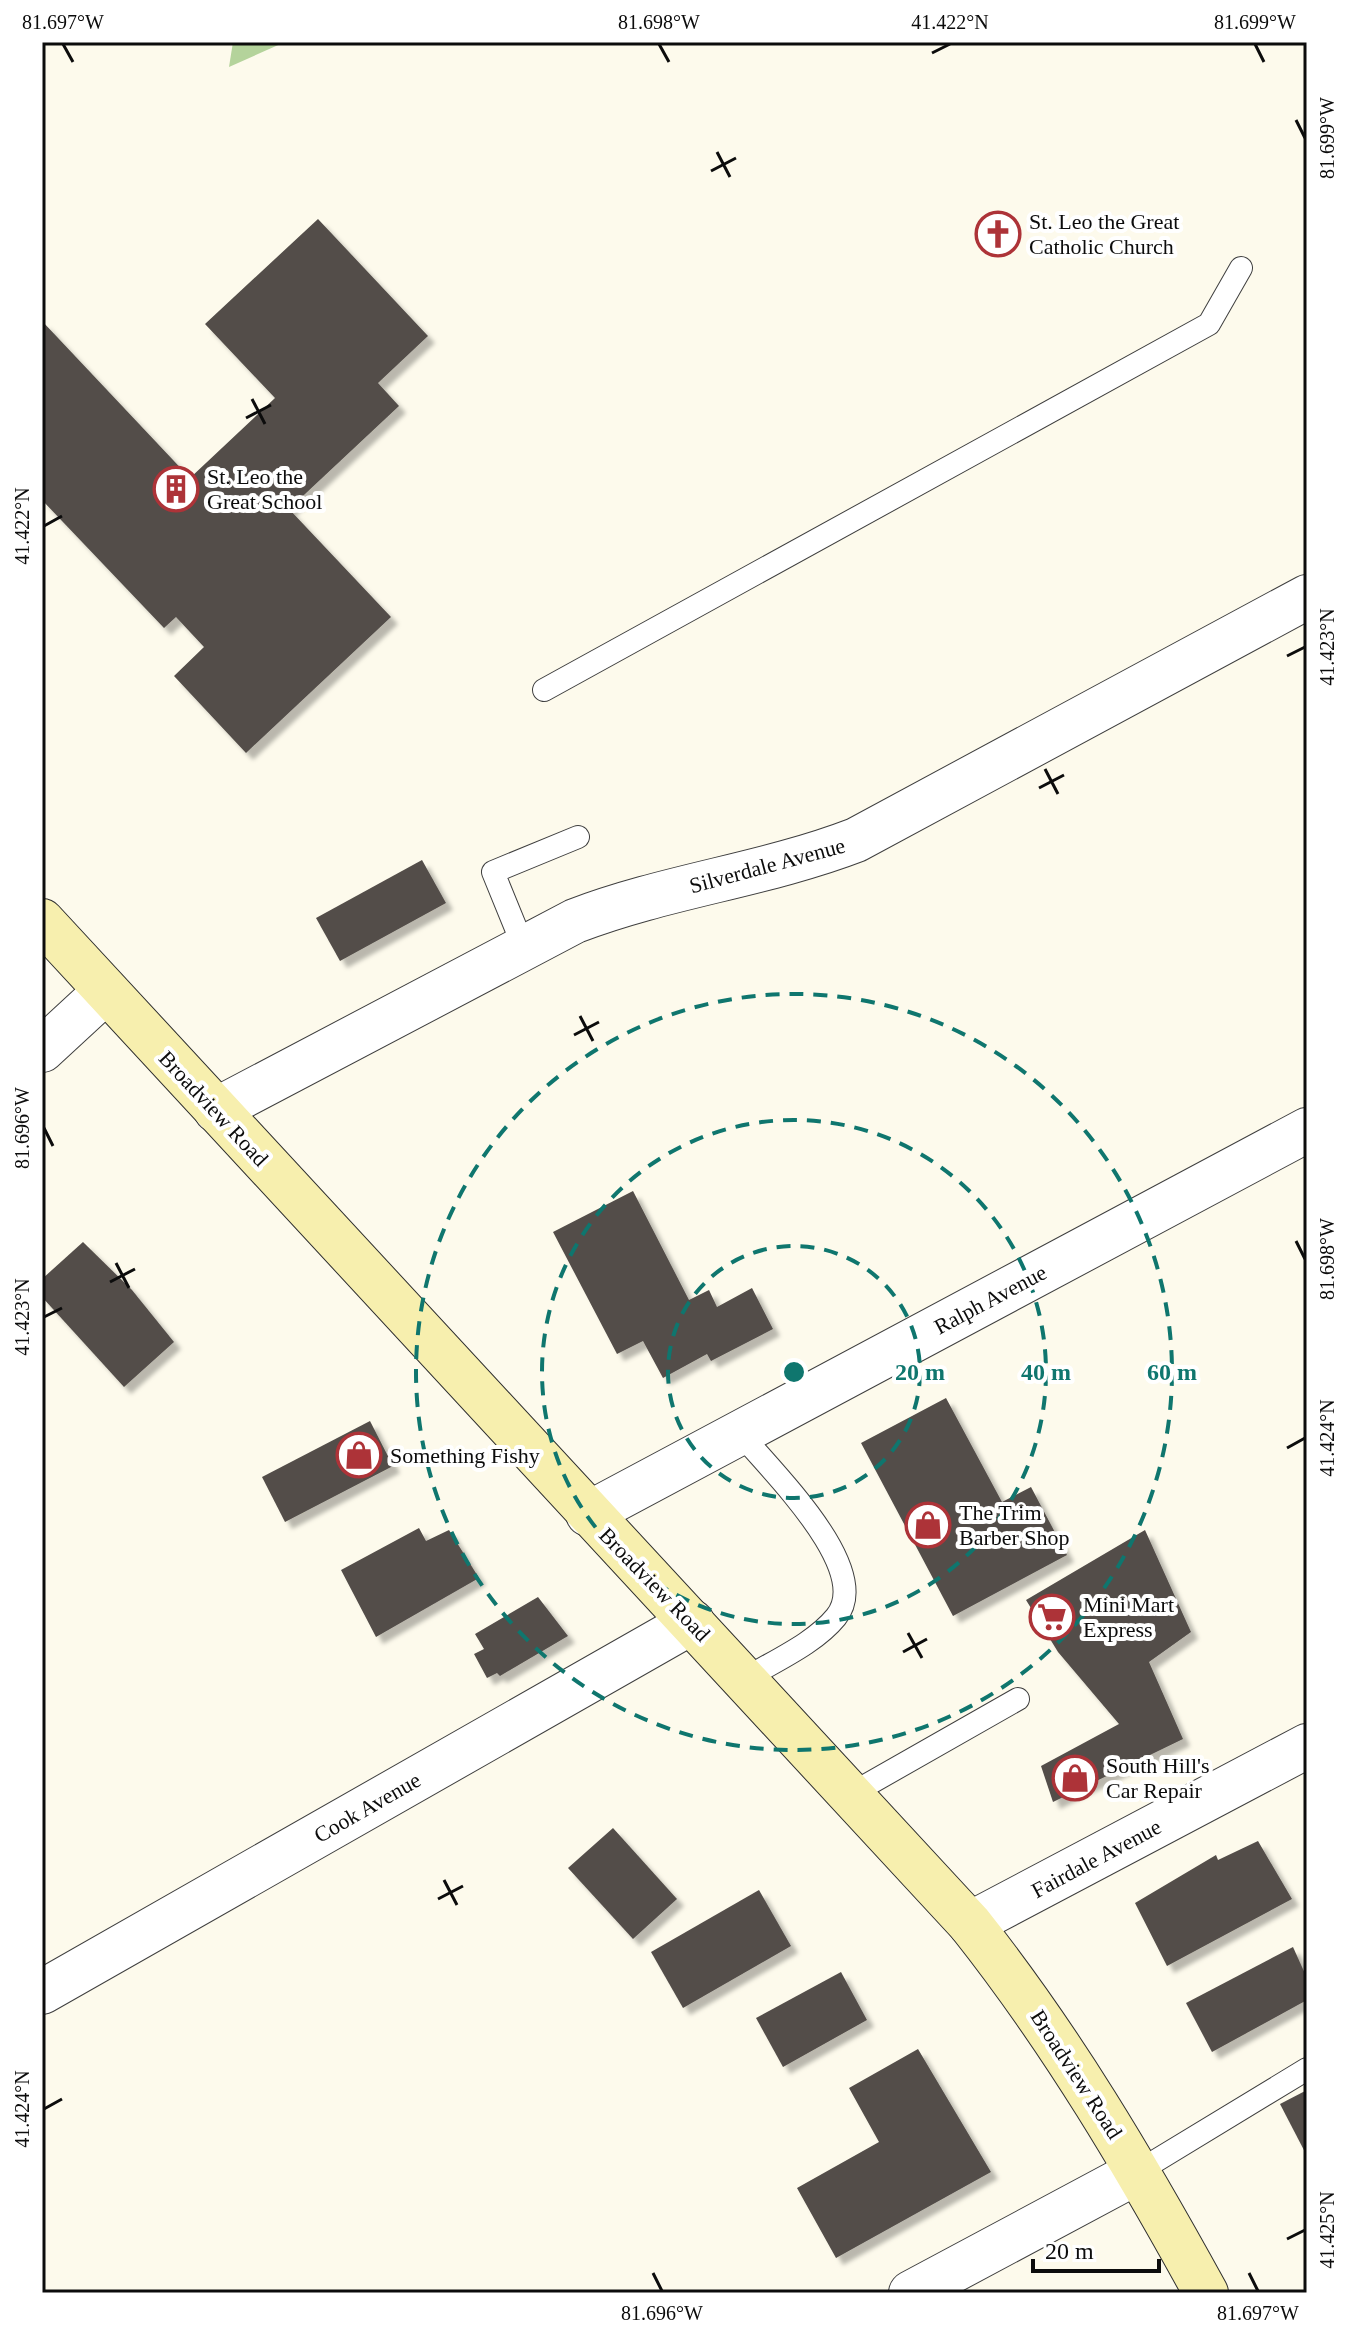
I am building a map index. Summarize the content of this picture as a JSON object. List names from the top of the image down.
{
  "streets": {
    "main road": ["Broadview Road"],
    "street": [
      "Silverdale Avenue",
      "Ralph Avenue",
      "Cook Avenue",
      "Fairdale Avenue"
    ]
  },
  "crossings": [
    ["Silverdale Avenue", "Broadview Road"],
    ["Broadview Road", "Ralph Avenue"],
    ["Broadview Road", "Cook Avenue"],
    ["Broadview Road", "Fairdale Avenue"]
  ],
  "places": {
    "church": ["St. Leo the Great Catholic Church"],
    "building": ["St. Leo the Great School"],
    "shop": ["Something Fishy", "The Trim Barber Shop", "South Hill's Car Repair"],
    "supermarket": ["Mini Mart Express"]
  },
  "scale_bar": "20 m",
  "coordinates": [
    "81.697°W",
    "81.698°W",
    "41.422°N",
    "81.699°W",
    "41.423°N",
    "81.696°W",
    "41.424°N",
    "41.425°N"
  ],
  "rings": ["20 m", "40 m", "60 m"]
}
